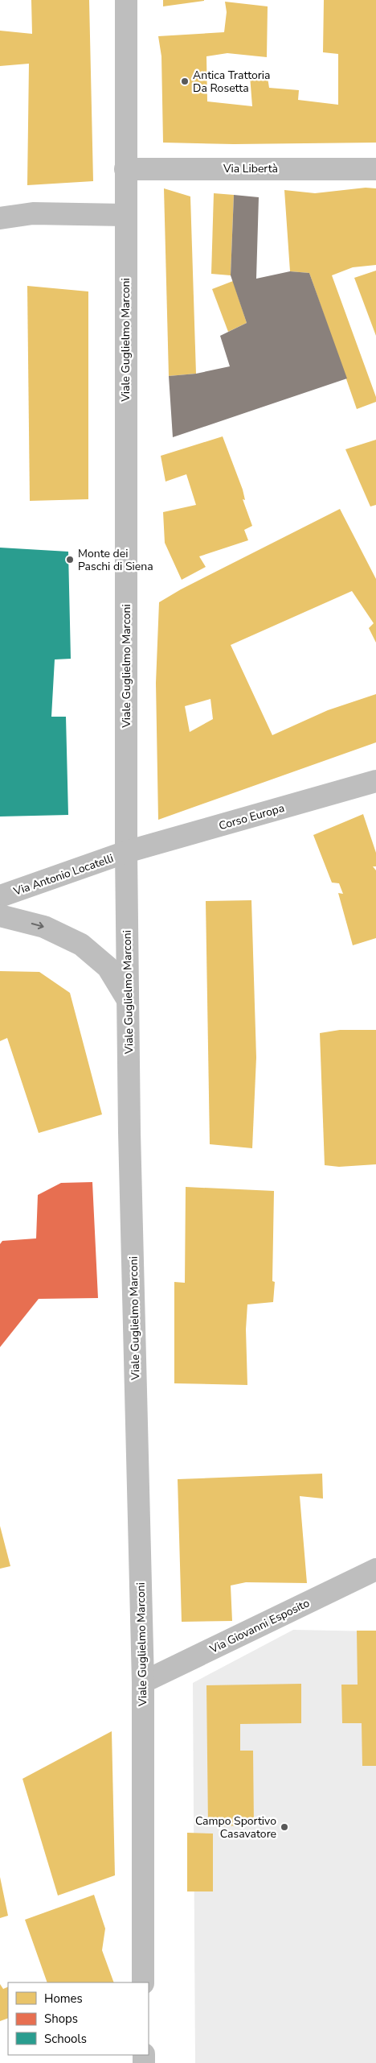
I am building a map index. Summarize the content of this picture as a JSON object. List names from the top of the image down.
{
  "streets": {
    "street": [
      "Via Libertà",
      "Viale Guglielmo Marconi",
      "Corso Europa",
      "Via Antonio Locatelli",
      "Via Giovanni Esposito"
    ]
  },
  "crossings": [
    ["Via Libertà", "Viale Guglielmo Marconi"],
    ["Viale Guglielmo Marconi", "Corso Europa"],
    ["Viale Guglielmo Marconi", "Via Antonio Locatelli"],
    ["Viale Guglielmo Marconi", "Via Giovanni Esposito"],
    ["Corso Europa", "Via Antonio Locatelli"]
  ],
  "places": ["Antica Trattoria Da Rosetta", "Monte dei Paschi di Siena", "Campo Sportivo Casavatore"],
  "legend": ["Homes", "Shops", "Schools"]
}
